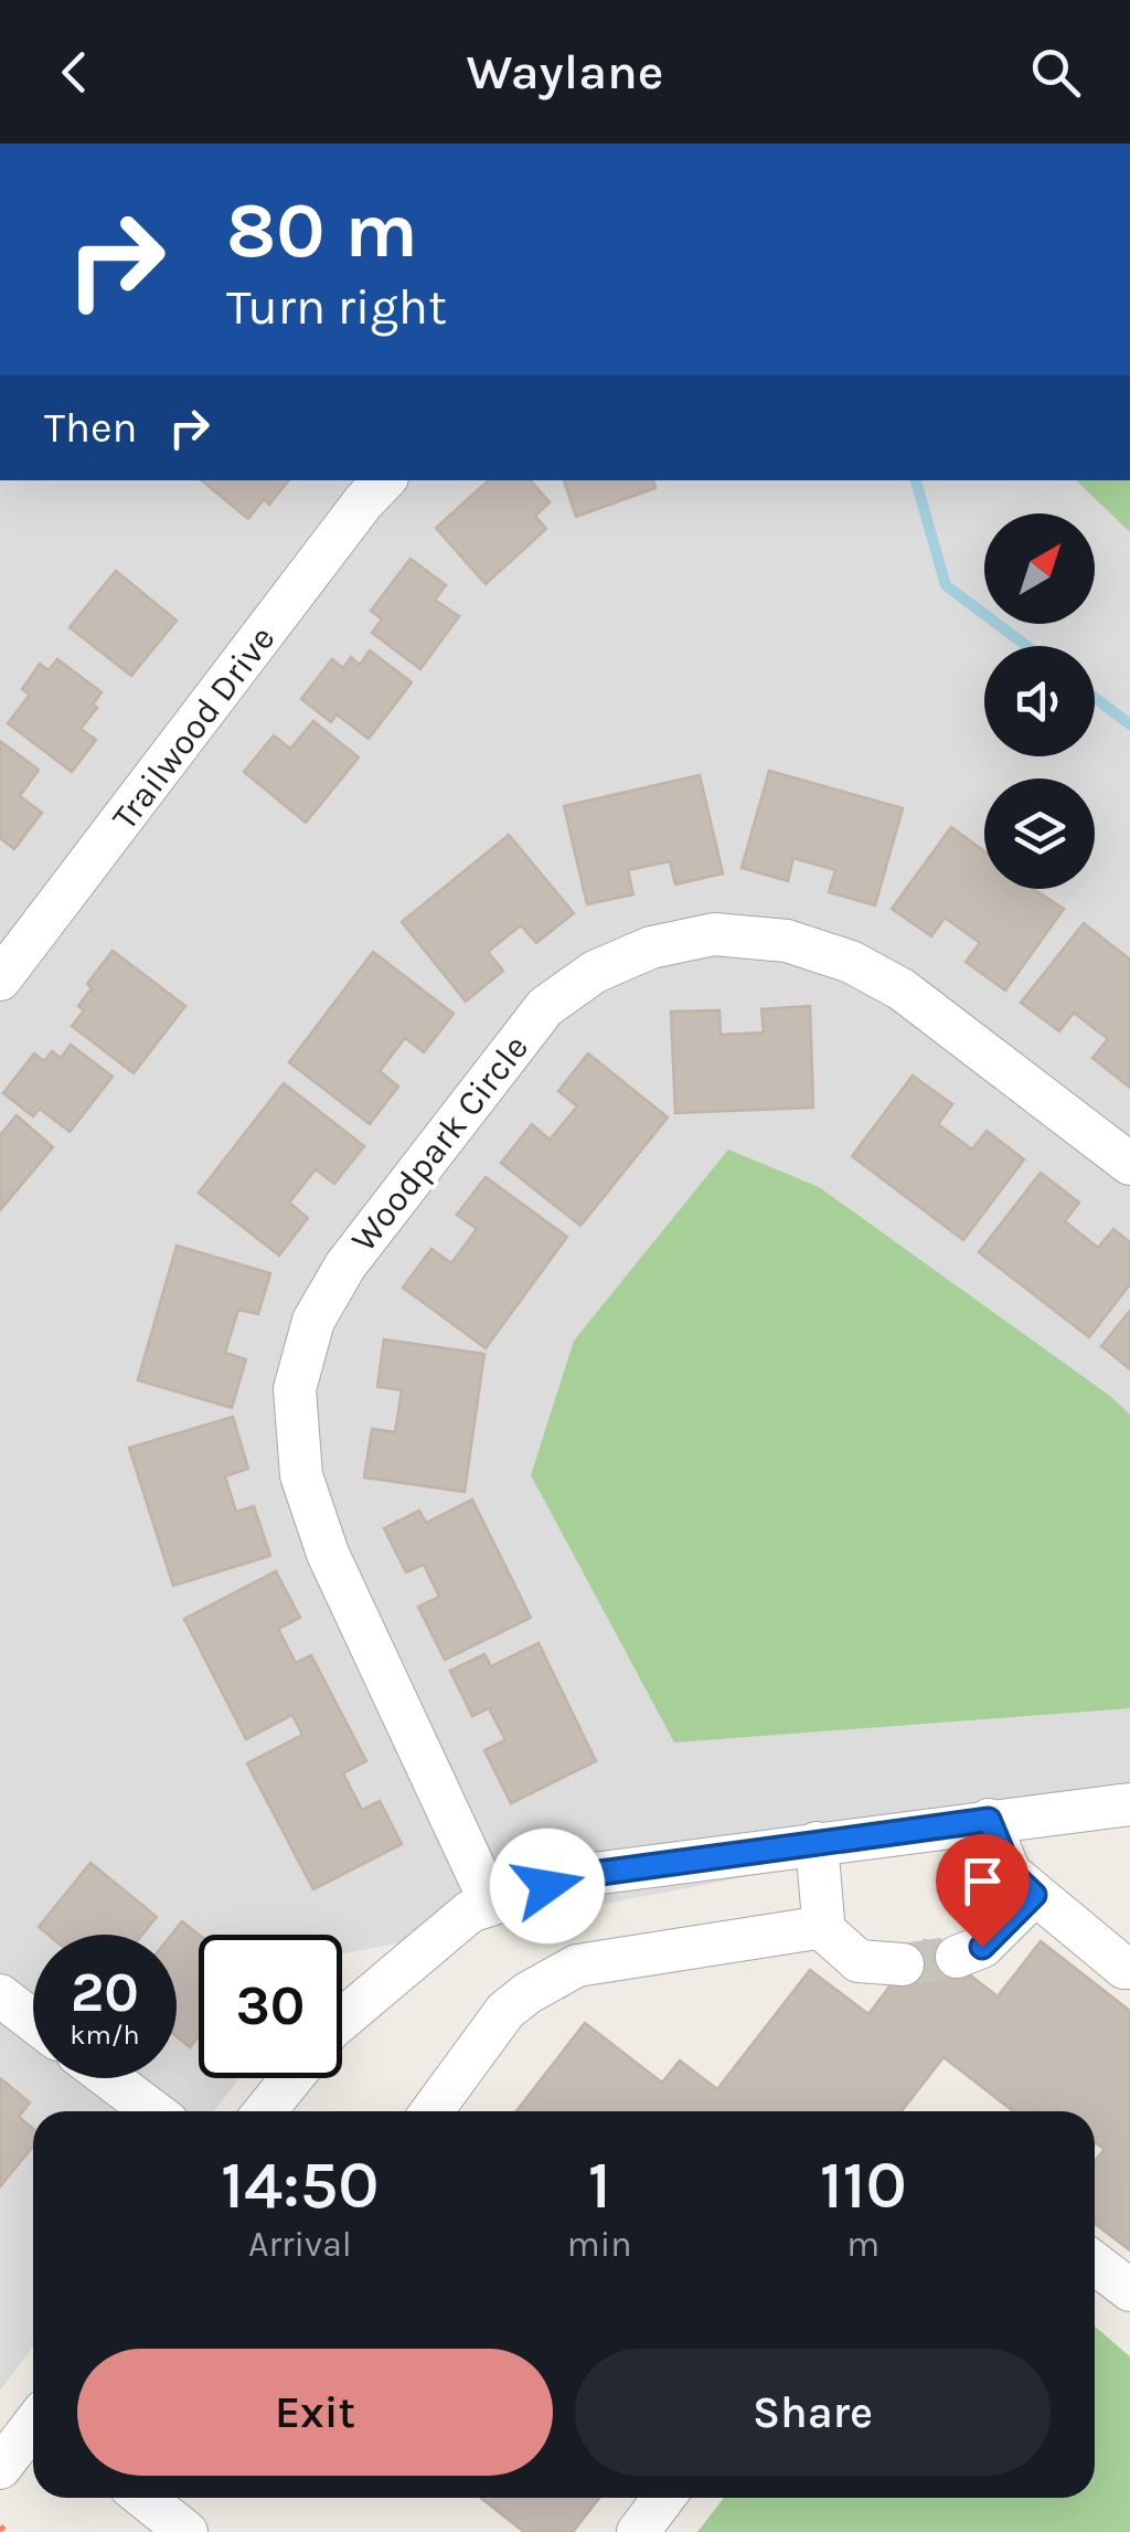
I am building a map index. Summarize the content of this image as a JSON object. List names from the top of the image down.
{
  "streets": {
    "street": ["Trailwood Drive", "Woodpark Circle"]
  },
  "north": "top right",
  "page": {
    "header": "Waylane",
    "turn": ["80 m", "Turn right"],
    "then": "Then",
    "speed": "20 km/h",
    "limit": "30",
    "eta": [
      "14:50",
      "Arrival",
      "1",
      "min",
      "110",
      "m"
    ],
    "buttons": ["Exit", "Share"]
  }
}
